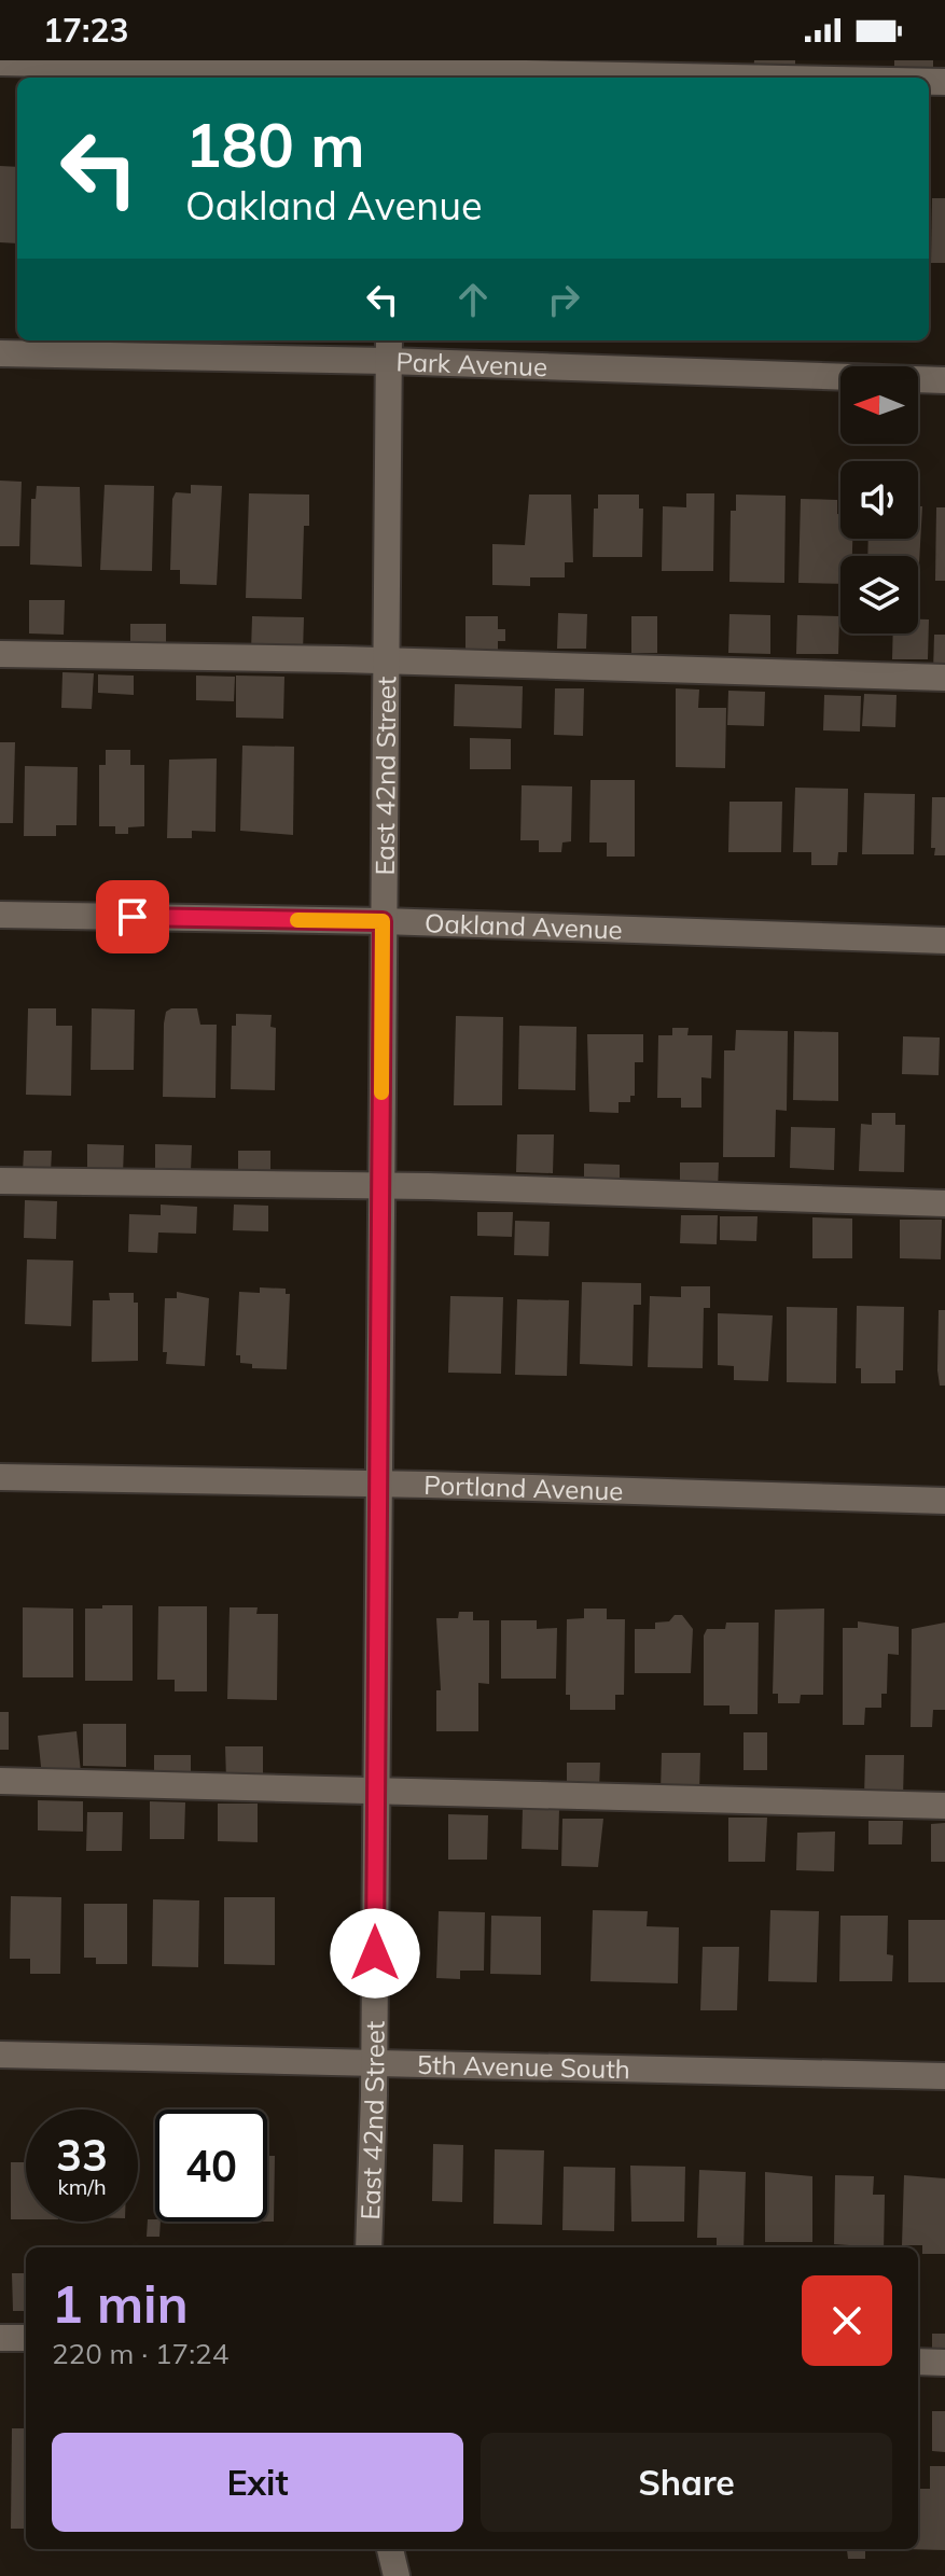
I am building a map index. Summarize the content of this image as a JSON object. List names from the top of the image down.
{
  "streets": {
    "street": [
      "Park Avenue",
      "East 42nd Street",
      "Oakland Avenue",
      "Portland Avenue",
      "5th Avenue South"
    ]
  },
  "crossings": [
    ["Park Avenue", "East 42nd Street"],
    ["East 42nd Street", "Oakland Avenue"],
    ["East 42nd Street", "Portland Avenue"],
    ["East 42nd Street", "5th Avenue South"]
  ],
  "north": "left",
  "page": {
    "status": "17:23",
    "turn": ["180 m", "Oakland Avenue"],
    "speed": "33 km/h",
    "limit": "40",
    "heading": ["1 min", "220 m · 17:24"],
    "buttons": ["Exit", "Share"]
  }
}
